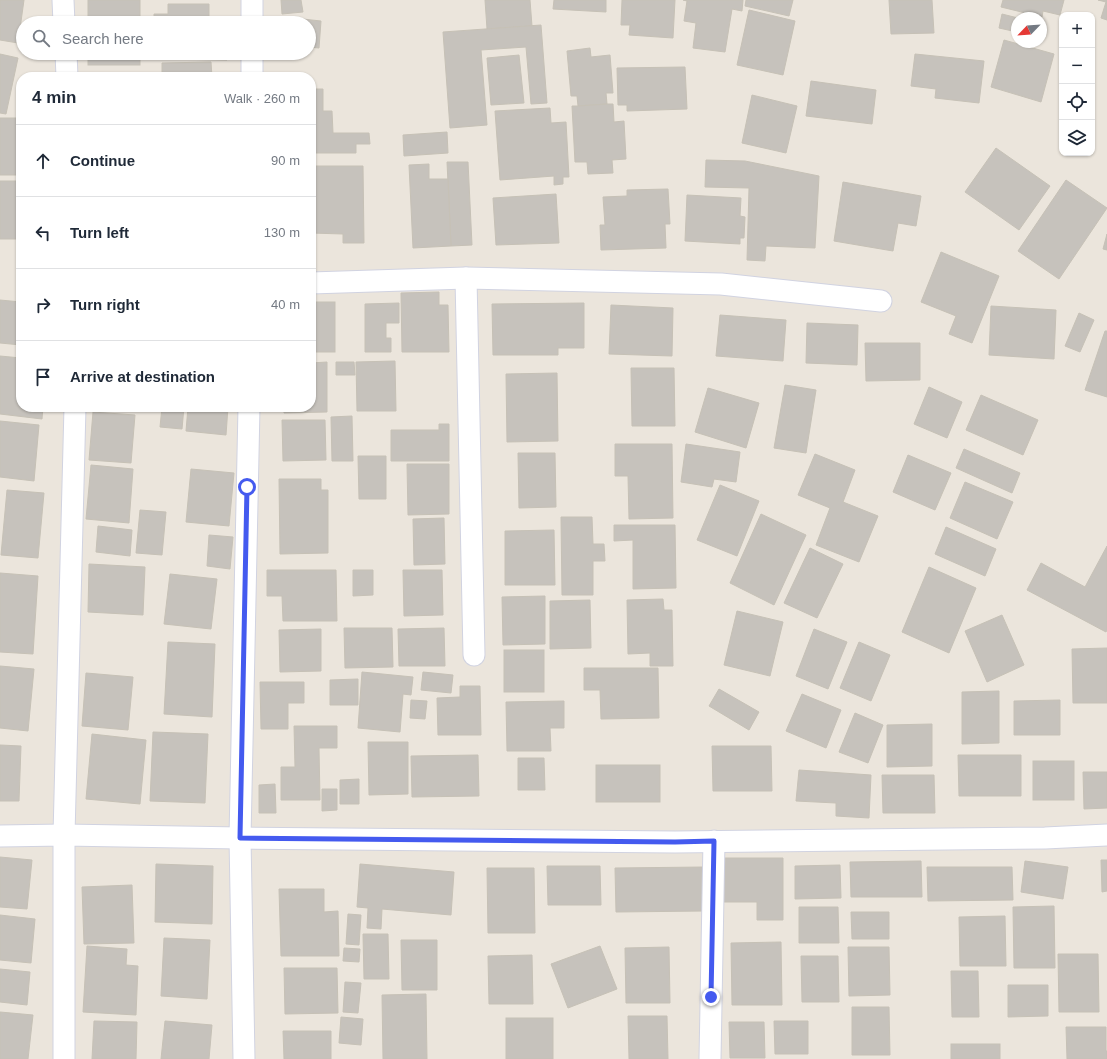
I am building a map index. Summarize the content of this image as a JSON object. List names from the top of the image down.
{
  "north": "bottom left",
  "page": {
    "map_buttons": ["+", "−"],
    "search": "Search here",
    "heading": ["4 min", "Walk · 260 m"],
    "list": [
      ["Continue", "90 m"],
      ["Turn left", "130 m"],
      ["Turn right", "40 m"],
      "Arrive at destination"
    ]
  }
}
